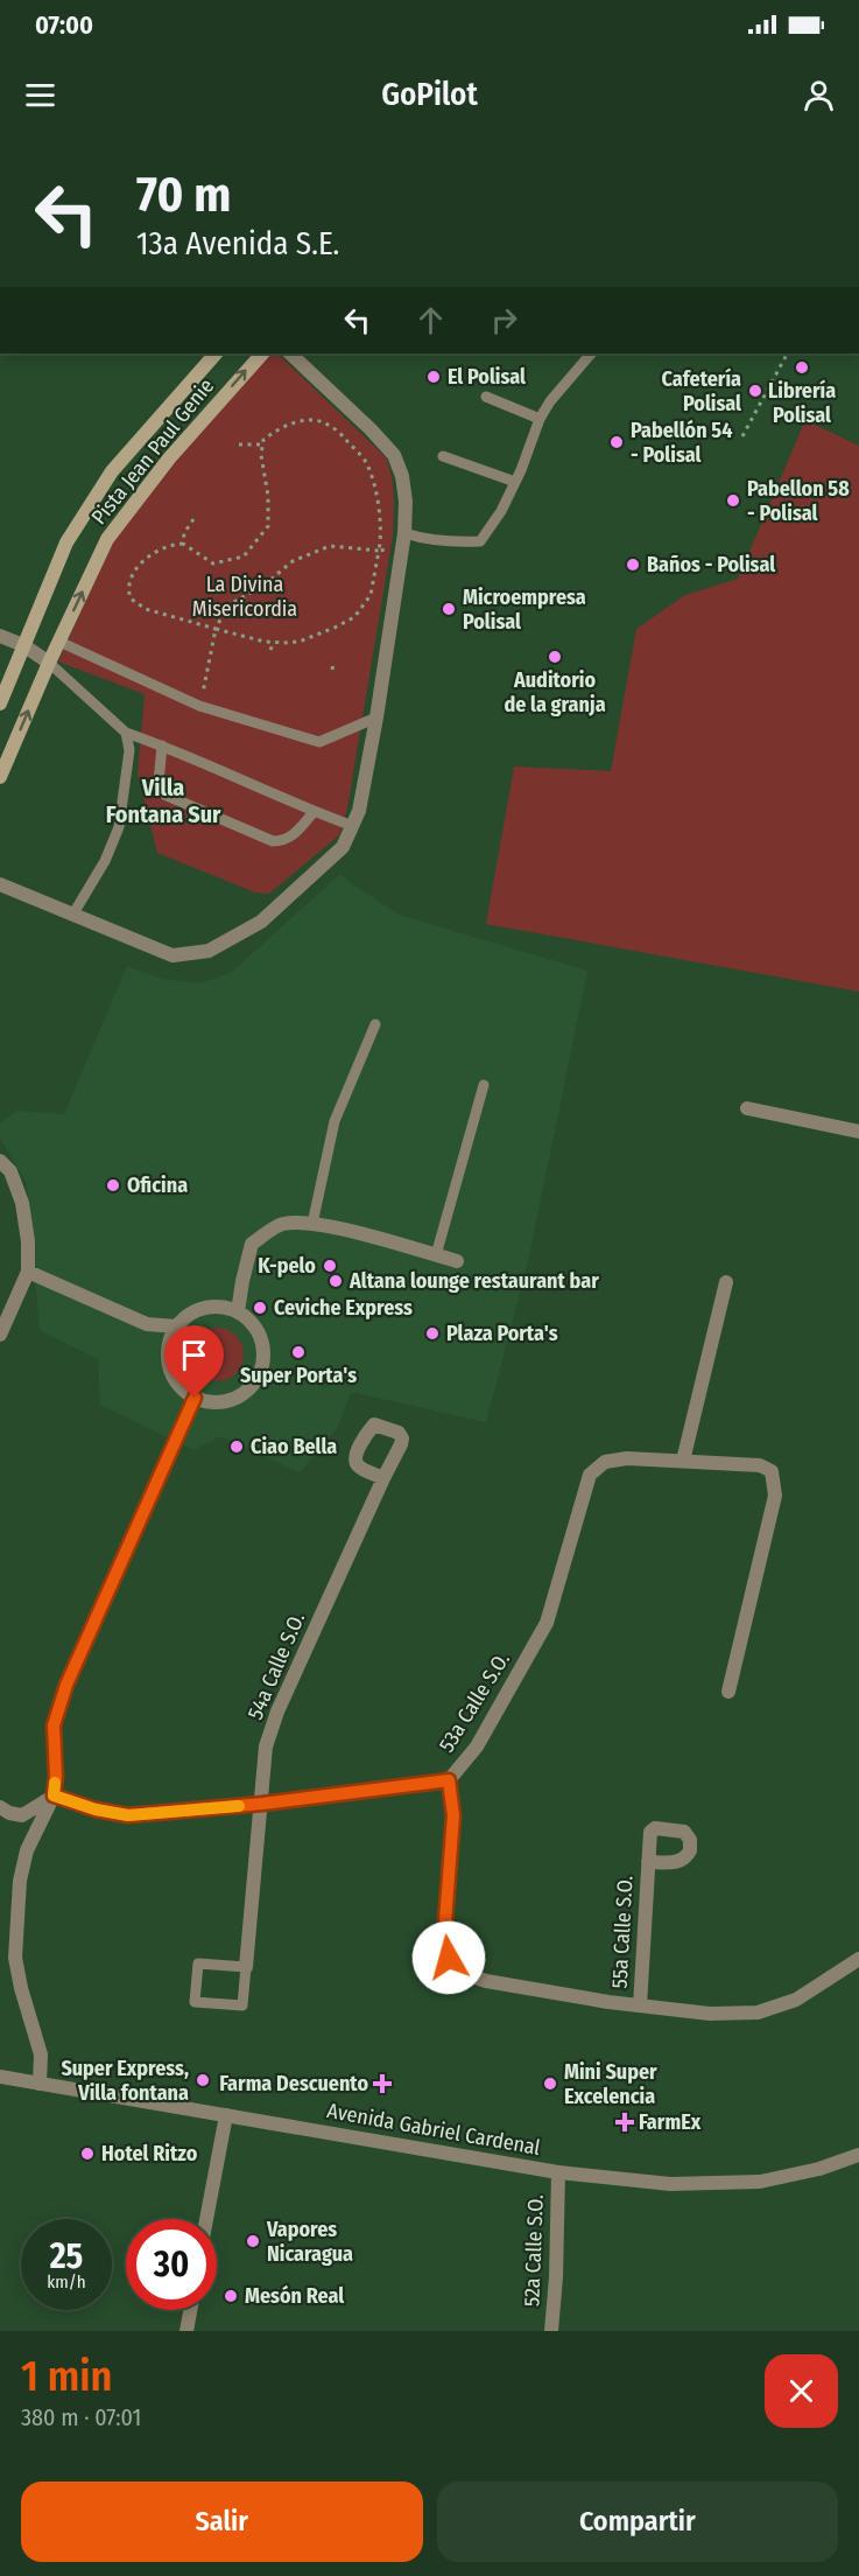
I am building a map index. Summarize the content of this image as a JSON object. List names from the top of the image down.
{
  "streets": {
    "main road": ["Pista Jean Paul Genie"],
    "street": [
      "54a Calle S.O.",
      "53a Calle S.O.",
      "55a Calle S.O.",
      "Avenida Gabriel Cardenal",
      "52a Calle S.O."
    ]
  },
  "crossings": [
    ["53a Calle S.O.", "55a Calle S.O."],
    ["Avenida Gabriel Cardenal", "52a Calle S.O."]
  ],
  "districts": ["Villa Fontana Sur"],
  "parks": ["La Divina Misericordia"],
  "places": {
    "other": [
      "Librería Polisal",
      "El Polisal",
      "Cafetería Polisal",
      "Pabellón 54 - Polisal",
      "Pabellon 58 - Polisal",
      "Baños - Polisal",
      "Microempresa Polisal",
      "Auditorio de la granja",
      "Oficina",
      "K-pelo",
      "Altana lounge restaurant bar",
      "Ceviche Express",
      "Plaza Porta's",
      "Super Porta's",
      "Ciao Bella",
      "Super Express, Villa fontana",
      "Mini Super Excelencia",
      "Hotel Ritzo",
      "Vapores Nicaragua",
      "Mesón Real"
    ],
    "health": ["Farma Descuento", "FarmEx"]
  },
  "page": {
    "status": "07:00",
    "header": "GoPilot",
    "turn": ["70 m", "13a Avenida S.E."],
    "speed": "25 km/h",
    "limit": "30",
    "heading": ["1 min", "380 m · 07:01"],
    "buttons": ["Salir", "Compartir"]
  }
}
